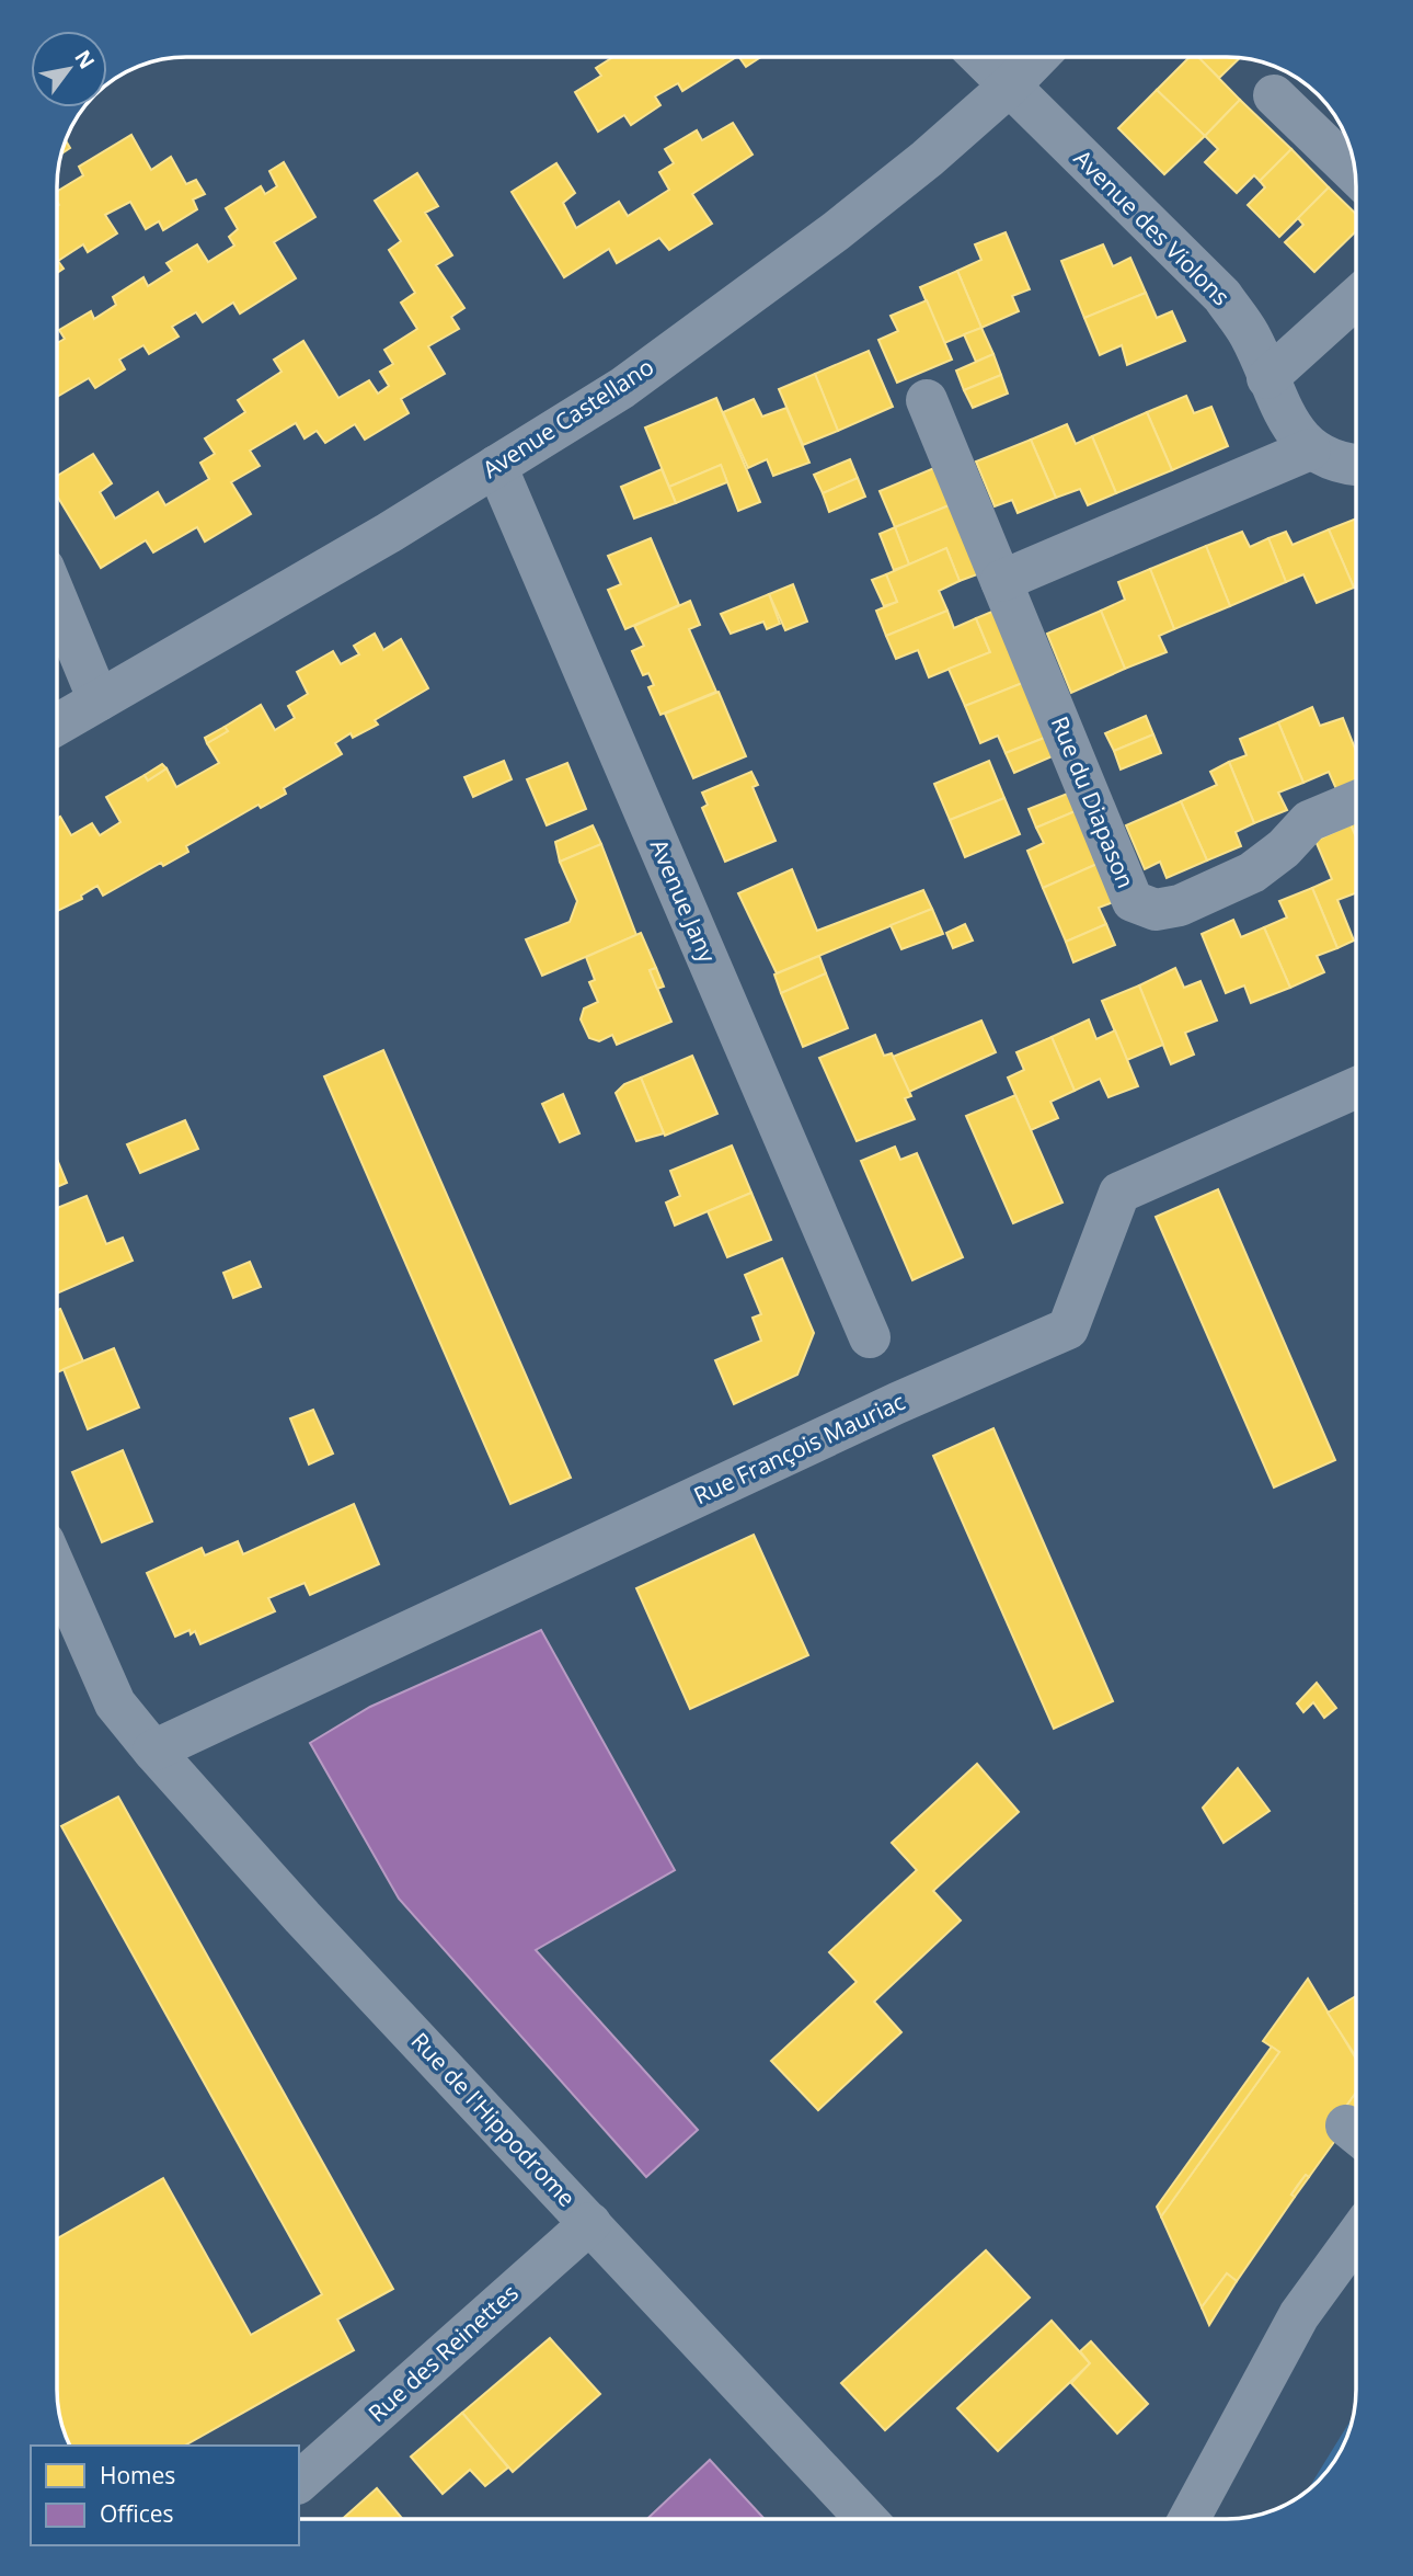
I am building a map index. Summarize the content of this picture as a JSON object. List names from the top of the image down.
{
  "streets": {
    "street": [
      "Avenue des Violons",
      "Avenue Castellano",
      "Rue du Diapason",
      "Avenue Jany",
      "Rue François Mauriac",
      "Rue de l'Hippodrome",
      "Rue des Reinettes"
    ]
  },
  "crossings": [
    ["Avenue des Violons", "Avenue Castellano"],
    ["Avenue Castellano", "Avenue Jany"],
    ["Rue François Mauriac", "Rue de l'Hippodrome"],
    ["Rue de l'Hippodrome", "Rue des Reinettes"]
  ],
  "legend": ["Homes", "Offices"],
  "north": "top right"
}
